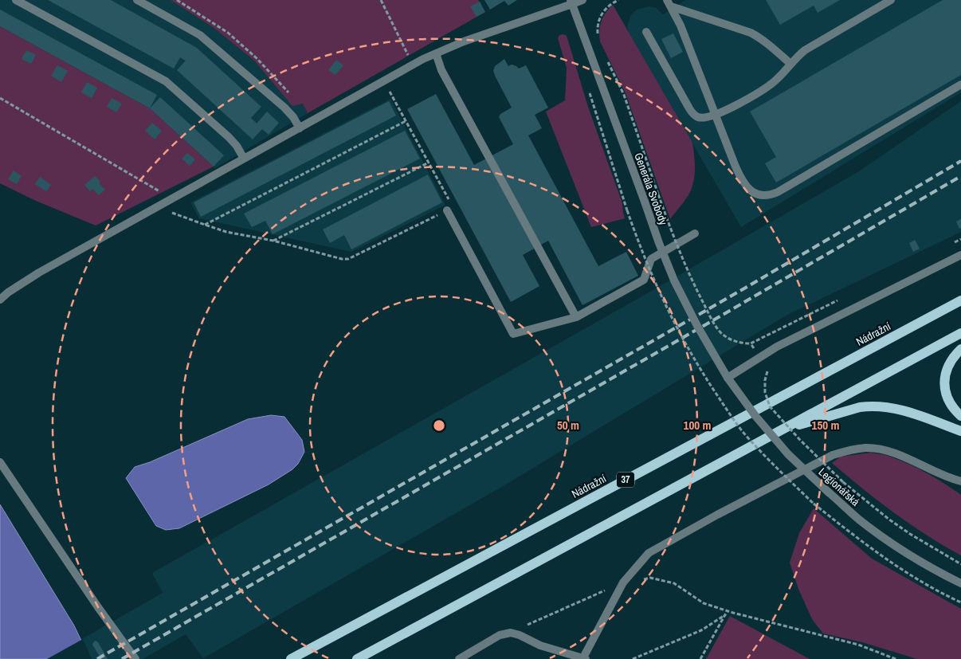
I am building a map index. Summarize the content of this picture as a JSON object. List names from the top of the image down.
{
  "streets": {
    "main road": ["Nádražní", "37"],
    "street": ["Generála Svobody", "Legionářská"]
  },
  "crossings": [
    ["Generála Svobody", "Legionářská"]
  ],
  "rings": ["50 m", "100 m", "150 m"]
}
